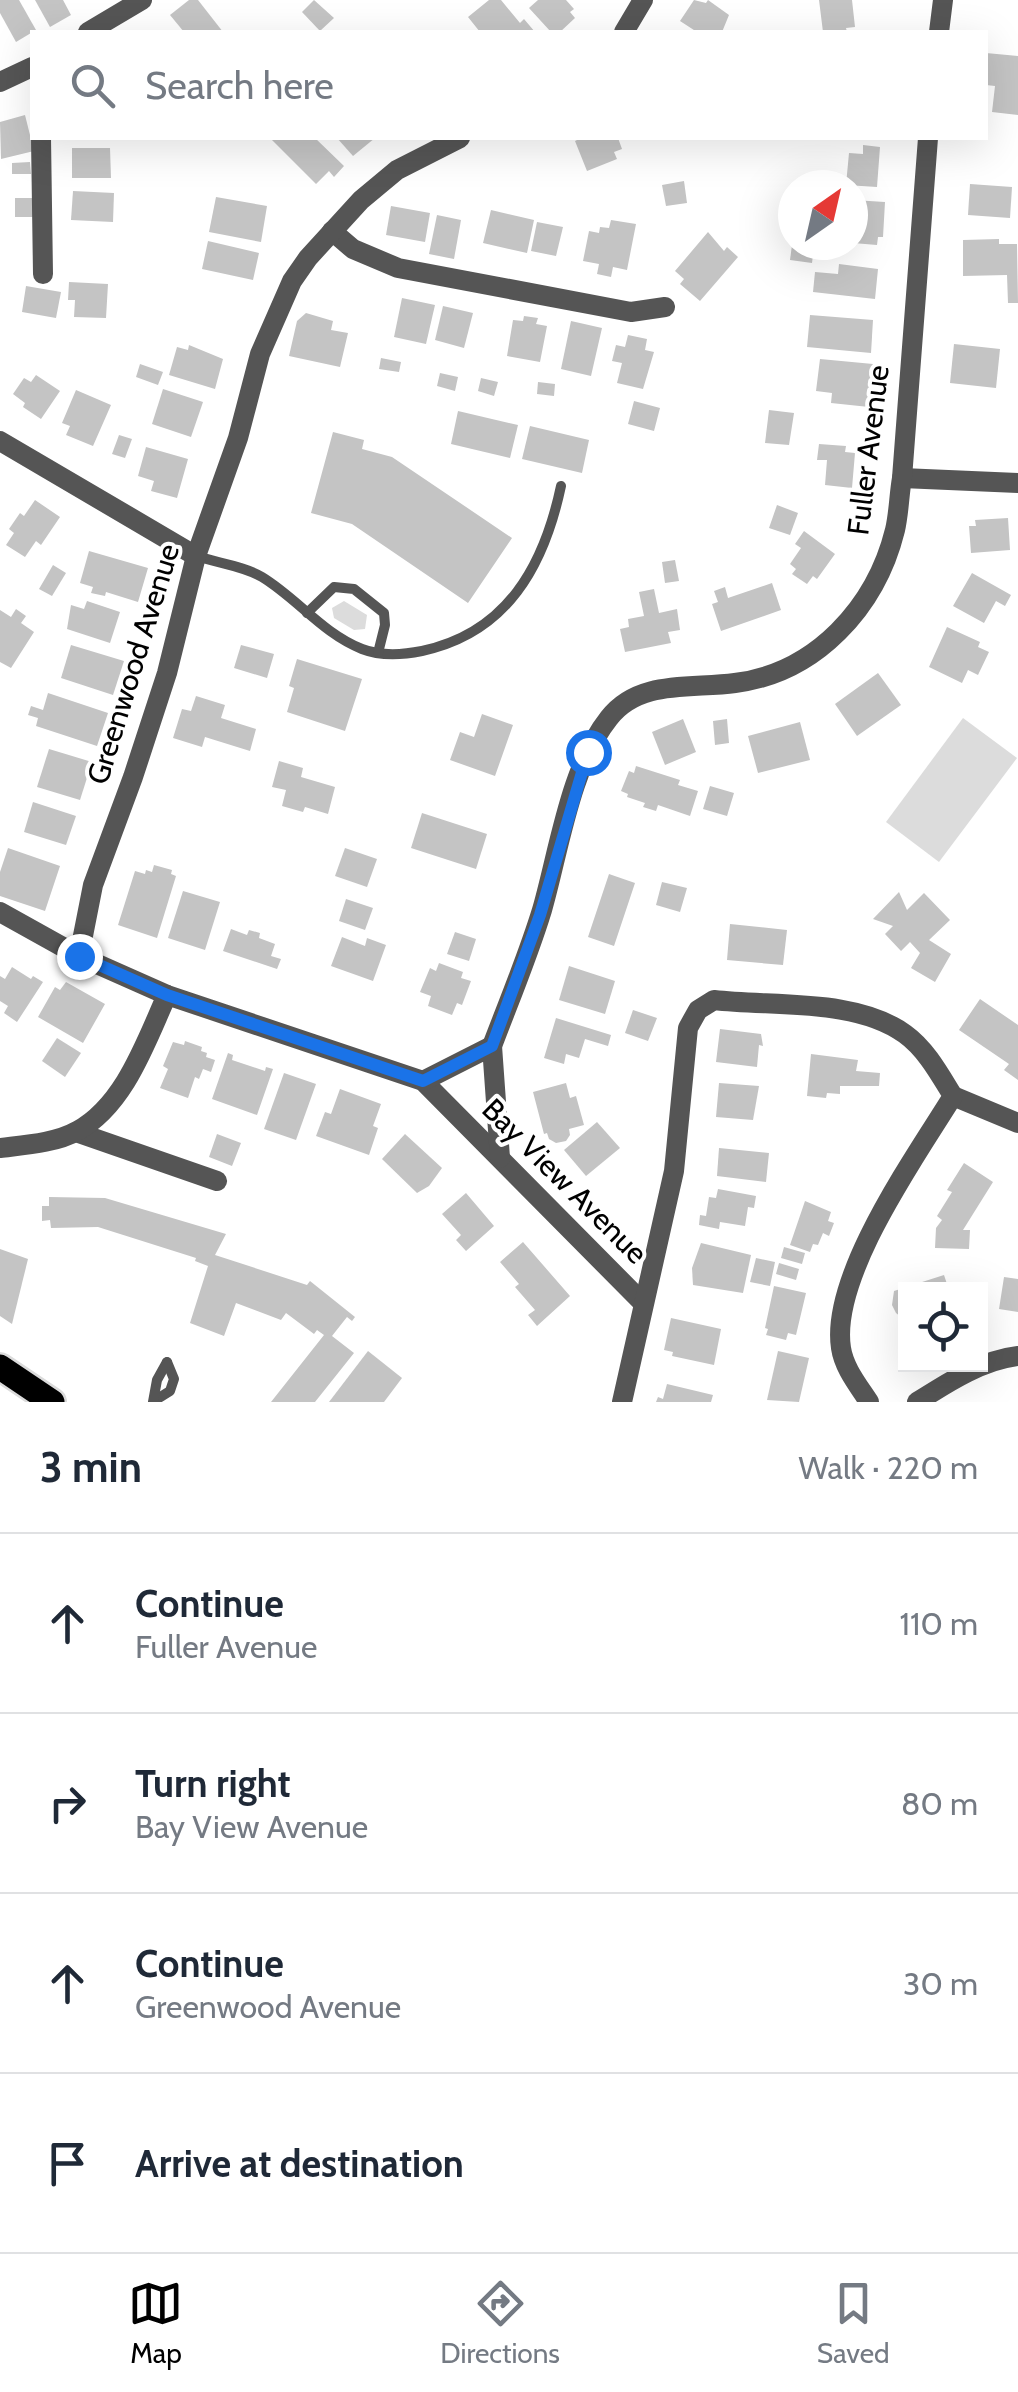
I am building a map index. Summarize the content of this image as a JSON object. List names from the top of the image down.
{
  "streets": {
    "street": ["Fuller Avenue", "Greenwood Avenue", "Bay View Avenue"]
  },
  "crossings": [
    ["Fuller Avenue", "Bay View Avenue"]
  ],
  "north": "top right",
  "page": {
    "search": "Search here",
    "heading": ["3 min", "Walk · 220 m"],
    "list": [
      ["Continue", "Fuller Avenue", "110 m"],
      ["Turn right", "Bay View Avenue", "80 m"],
      ["Continue", "Greenwood Avenue", "30 m"],
      "Arrive at destination"
    ],
    "nav": ["Map", "Directions", "Saved"]
  }
}
